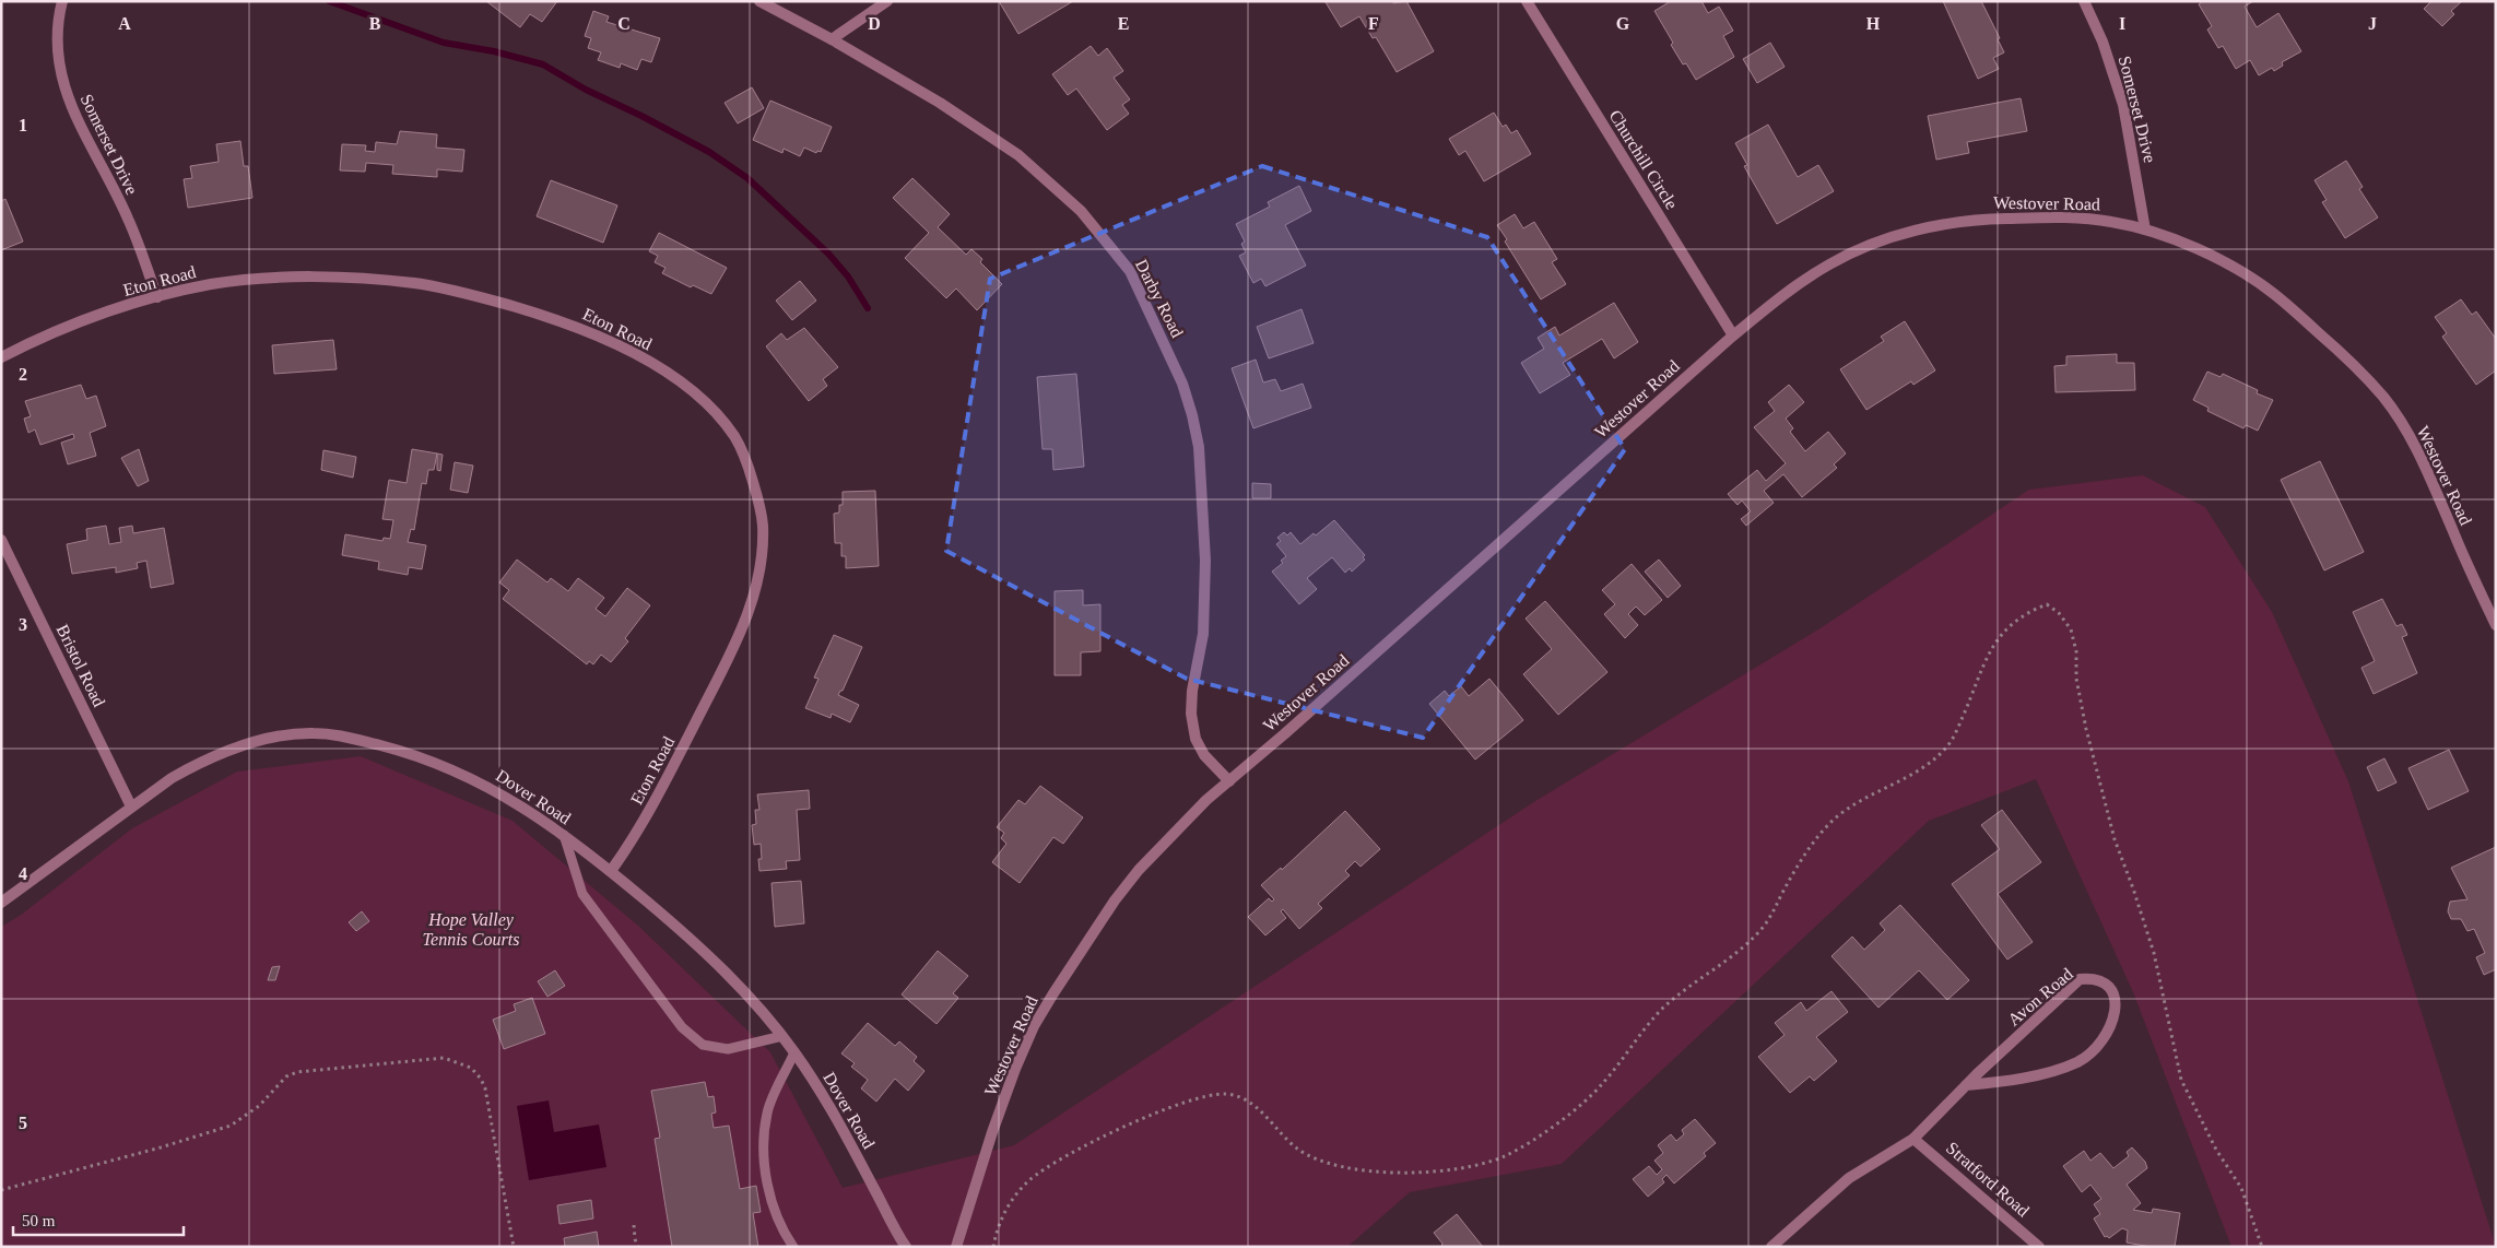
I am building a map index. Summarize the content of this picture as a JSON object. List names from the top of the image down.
{
  "streets": {
    "street": [
      "Somerset Drive",
      "Churchill Circle",
      "Westover Road",
      "Eton Road",
      "Darby Road",
      "Bristol Road",
      "Dover Road",
      "Avon Road",
      "Stratford Road"
    ]
  },
  "crossings": [
    ["Somerset Drive", "Westover Road"],
    ["Somerset Drive", "Eton Road"],
    ["Churchill Circle", "Westover Road"],
    ["Westover Road", "Darby Road"],
    ["Eton Road", "Dover Road"],
    ["Bristol Road", "Dover Road"],
    ["Avon Road", "Stratford Road"]
  ],
  "parks": ["Hope Valley Tennis Courts"],
  "scale_bar": "50 m",
  "grid": {
    "columns": [
      "A",
      "B",
      "C",
      "D",
      "E",
      "F",
      "G",
      "H",
      "I",
      "J"
    ],
    "rows": [
      "1",
      "2",
      "3",
      "4",
      "5"
    ]
  }
}
